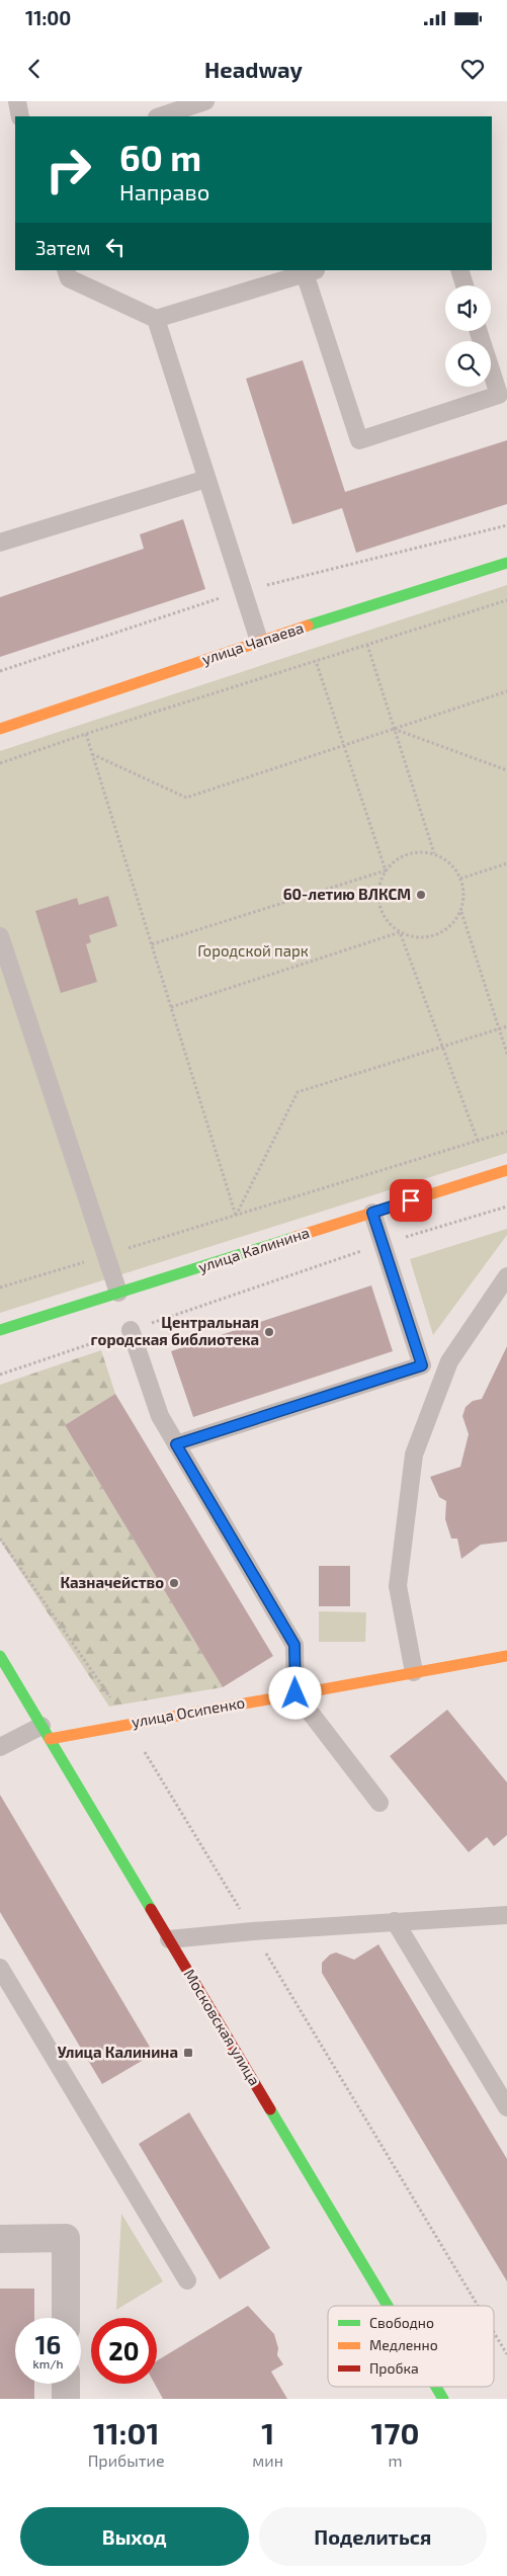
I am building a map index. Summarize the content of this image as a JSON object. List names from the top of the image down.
{
  "streets": {
    "street": [
      "улица Чапаева",
      "улица Калинина",
      "улица Осипенко",
      "Московская улица"
    ]
  },
  "crossings": [
    ["улица Осипенко", "Московская улица"]
  ],
  "parks": ["Городской парк"],
  "places": {
    "other": ["60-летию ВЛКСМ", "Центральная городская библиотека", "Казначейство"],
    "transit": ["Улица Калинина"]
  },
  "legend": ["Свободно", "Медленно", "Пробка"],
  "page": {
    "status": "11:00",
    "header": "Headway",
    "turn": ["60 m", "Направо"],
    "then": "Затем",
    "speed": "16 km/h",
    "limit": "20",
    "eta": [
      "11:01",
      "Прибытие",
      "1",
      "мин",
      "170",
      "m"
    ],
    "buttons": ["Выход", "Поделиться"]
  }
}
